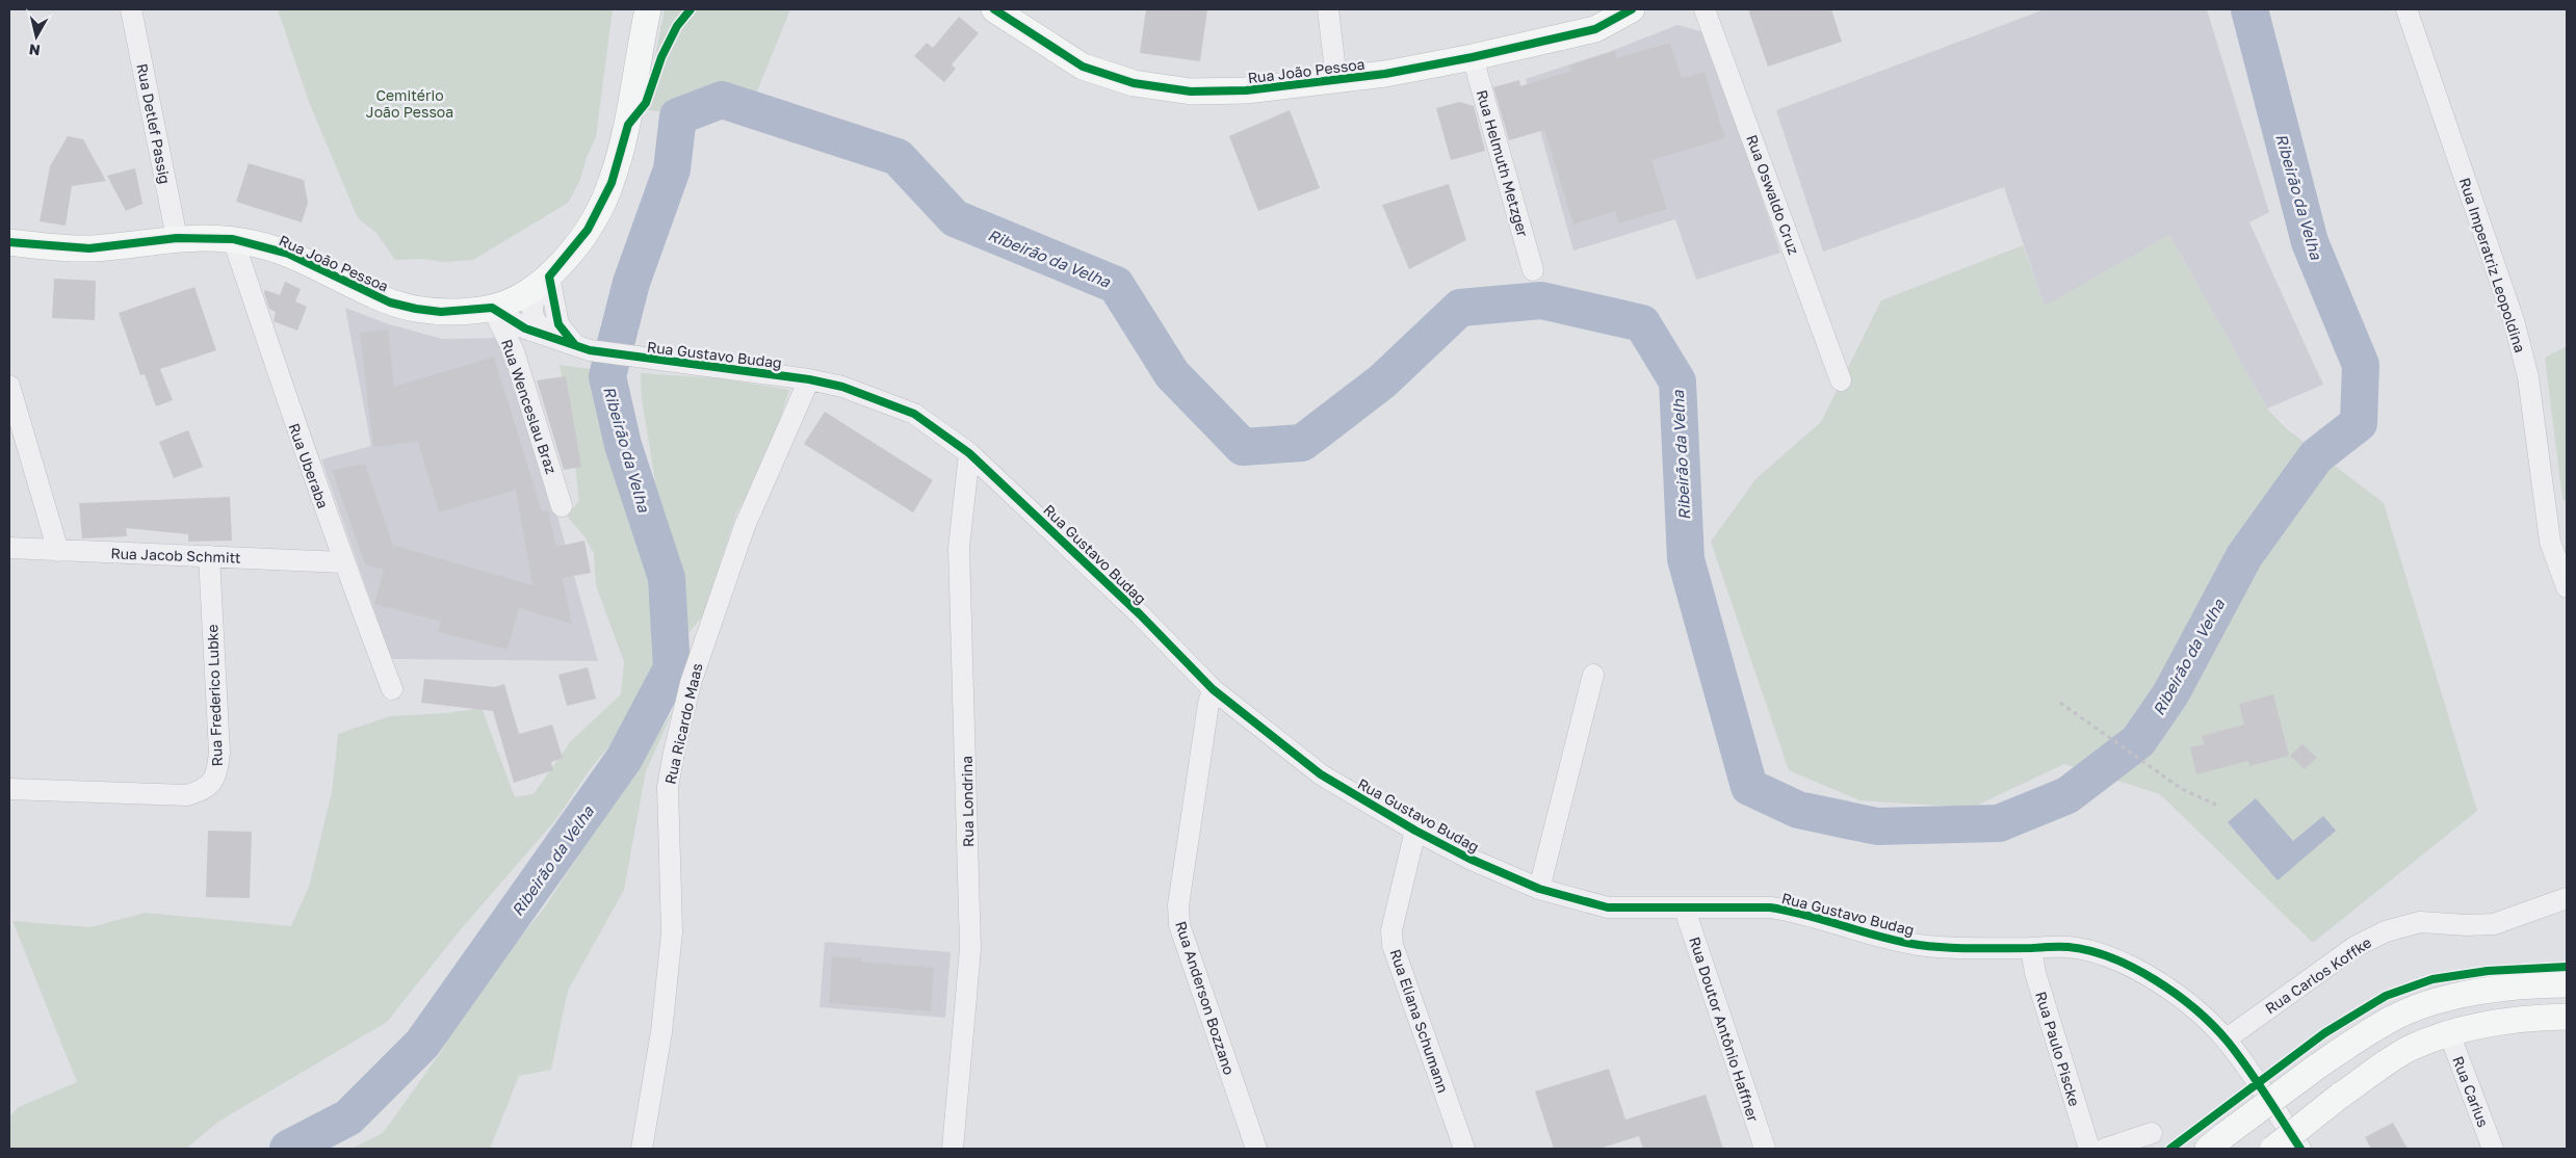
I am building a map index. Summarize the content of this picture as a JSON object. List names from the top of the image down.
{
  "streets": {
    "main road": ["Rua João Pessoa"],
    "street": [
      "Rua Detlef Passig",
      "Rua Helmuth Metzger",
      "Rua Oswaldo Cruz",
      "Rua Imperatriz Leopoldina",
      "Rua Gustavo Budag",
      "Rua Wenceslau Braz",
      "Rua Uberaba",
      "Rua Jacob Schmitt",
      "Rua Frederico Lubke",
      "Rua Ricardo Maas",
      "Rua Londrina",
      "Rua Carlos Koffke",
      "Rua Anderson Bozzano",
      "Rua Eliana Schumann",
      "Rua Doutor Antônio Haffner",
      "Rua Paulo Piscke",
      "Rua Carius"
    ]
  },
  "crossings": [
    ["Rua João Pessoa", "Rua Detlef Passig"],
    ["Rua João Pessoa", "Rua Helmuth Metzger"],
    ["Rua João Pessoa", "Rua Gustavo Budag"],
    ["Rua João Pessoa", "Rua Wenceslau Braz"],
    ["Rua João Pessoa", "Rua Uberaba"],
    ["Rua Gustavo Budag", "Rua Wenceslau Braz"],
    ["Rua Gustavo Budag", "Rua Ricardo Maas"],
    ["Rua Gustavo Budag", "Rua Londrina"],
    ["Rua Gustavo Budag", "Rua Carlos Koffke"],
    ["Rua Gustavo Budag", "Rua Anderson Bozzano"],
    ["Rua Gustavo Budag", "Rua Eliana Schumann"],
    ["Rua Gustavo Budag", "Rua Doutor Antônio Haffner"],
    ["Rua Gustavo Budag", "Rua Paulo Piscke"],
    ["Rua Uberaba", "Rua Jacob Schmitt"],
    ["Rua Jacob Schmitt", "Rua Frederico Lubke"]
  ],
  "water": ["Ribeirão da Velha"],
  "parks": ["Cemitério João Pessoa"],
  "north": "bottom"
}
